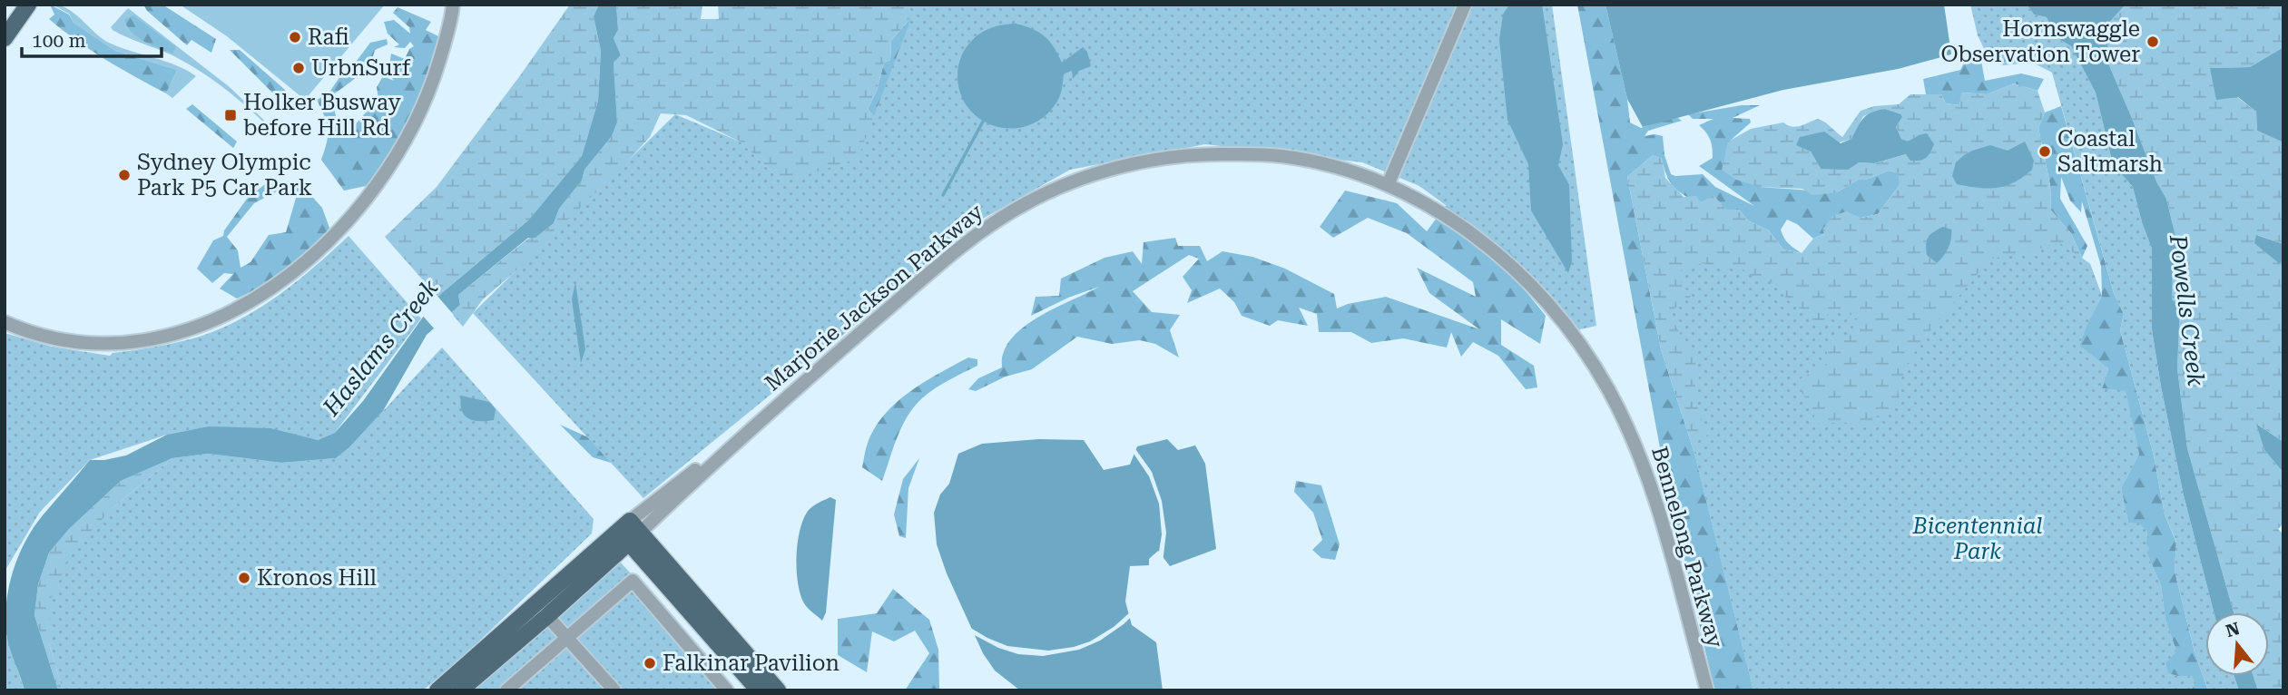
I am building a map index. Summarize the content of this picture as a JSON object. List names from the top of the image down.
{
  "streets": {
    "street": ["Marjorie Jackson Parkway", "Bennelong Parkway"]
  },
  "crossings": [
    ["Marjorie Jackson Parkway", "Bennelong Parkway"]
  ],
  "water": ["Powells Creek", "Haslams Creek"],
  "parks": ["Bicentennial Park"],
  "places": {
    "other": [
      "Rafi",
      "Hornswaggle Observation Tower",
      "UrbnSurf",
      "Coastal Saltmarsh",
      "Sydney Olympic Park P5 Car Park",
      "Kronos Hill",
      "Falkinar Pavilion"
    ],
    "transit": ["Holker Busway before Hill Rd"]
  },
  "scale_bar": "100 m",
  "north": "top"
}
